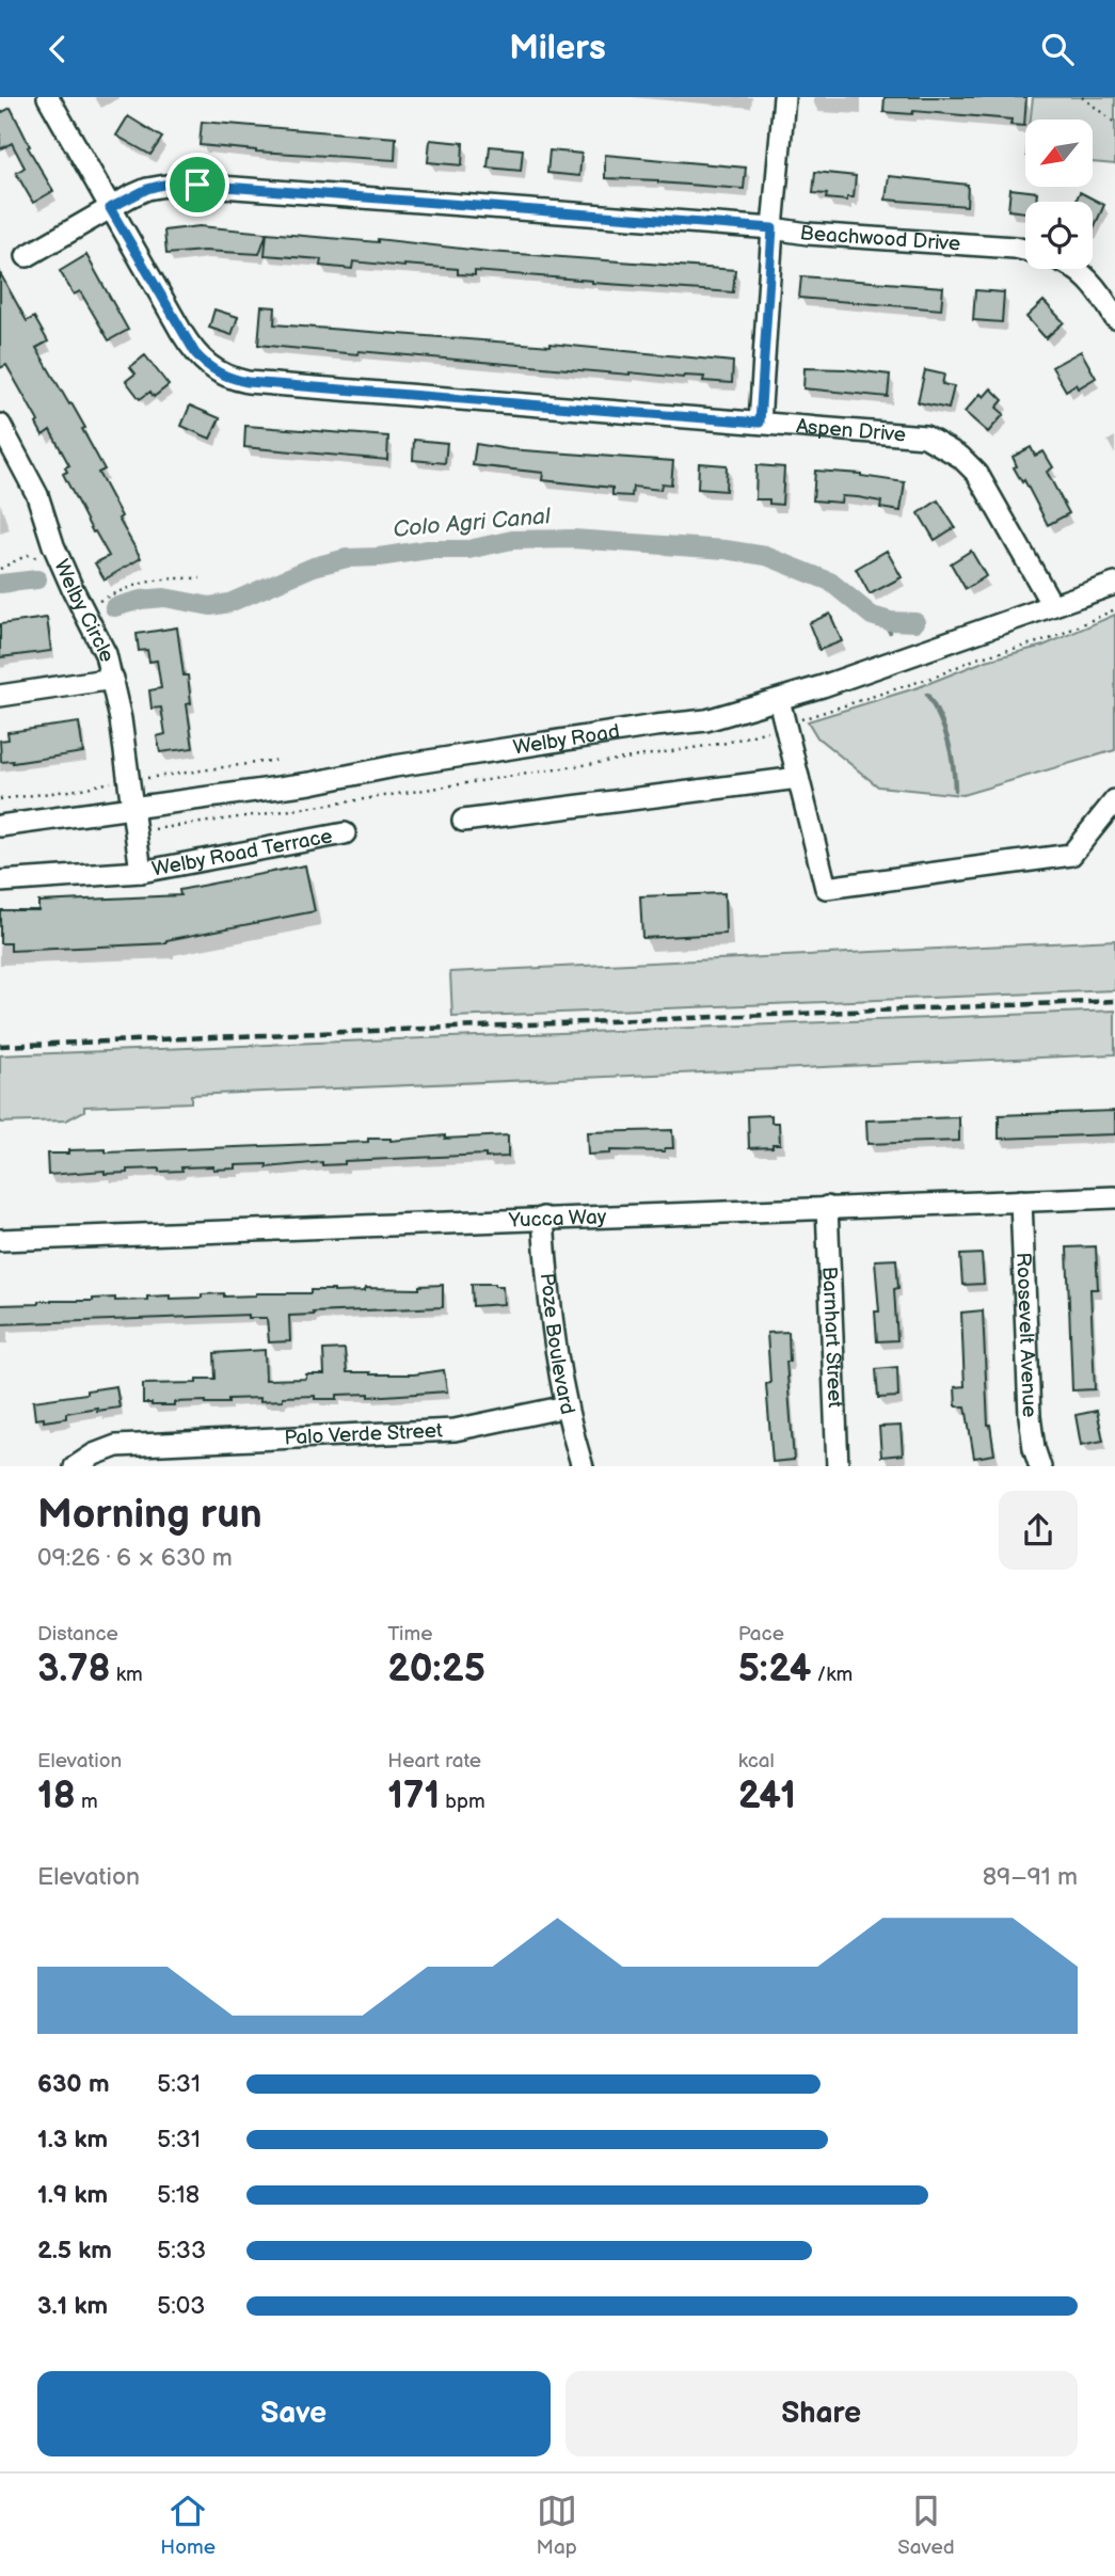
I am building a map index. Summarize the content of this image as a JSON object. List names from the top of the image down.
{
  "streets": {
    "street": [
      "Beachwood Drive",
      "Aspen Drive",
      "Welby Circle",
      "Welby Road",
      "Welby Road Terrace",
      "Yucca Way",
      "Roosevelt Avenue",
      "Barnhart Street",
      "Poze Boulevard",
      "Palo Verde Street"
    ]
  },
  "crossings": [
    ["Beachwood Drive", "Aspen Drive"],
    ["Aspen Drive", "Welby Road"],
    ["Welby Circle", "Welby Road"],
    ["Welby Circle", "Welby Road Terrace"],
    ["Welby Road", "Welby Road Terrace"],
    ["Yucca Way", "Roosevelt Avenue"],
    ["Yucca Way", "Barnhart Street"],
    ["Yucca Way", "Poze Boulevard"],
    ["Poze Boulevard", "Palo Verde Street"]
  ],
  "water": ["Colo Agri Canal"],
  "north": "bottom left",
  "page": {
    "header": "Milers",
    "heading": ["Morning run", "09:26 · 6 × 630 m"],
    "stats": [
      ["Distance", "3.78 km"],
      ["Time", "20:25"],
      ["Pace", "5:24 /km"],
      ["Elevation", "18 m"],
      ["Heart rate", "171 bpm"],
      ["kcal", "241"]
    ],
    "chart": ["Elevation", "89–91 m"],
    "list": [
      {
        "name": "630 m",
        "note": "5:31"
      },
      {
        "name": "1.3 km",
        "note": "5:31"
      },
      {
        "name": "1.9 km",
        "note": "5:18"
      },
      {
        "name": "2.5 km",
        "note": "5:33"
      },
      {
        "name": "3.1 km",
        "note": "5:03"
      }
    ],
    "buttons": ["Save", "Share"],
    "tabs": ["Home", "Map", "Saved"]
  }
}
